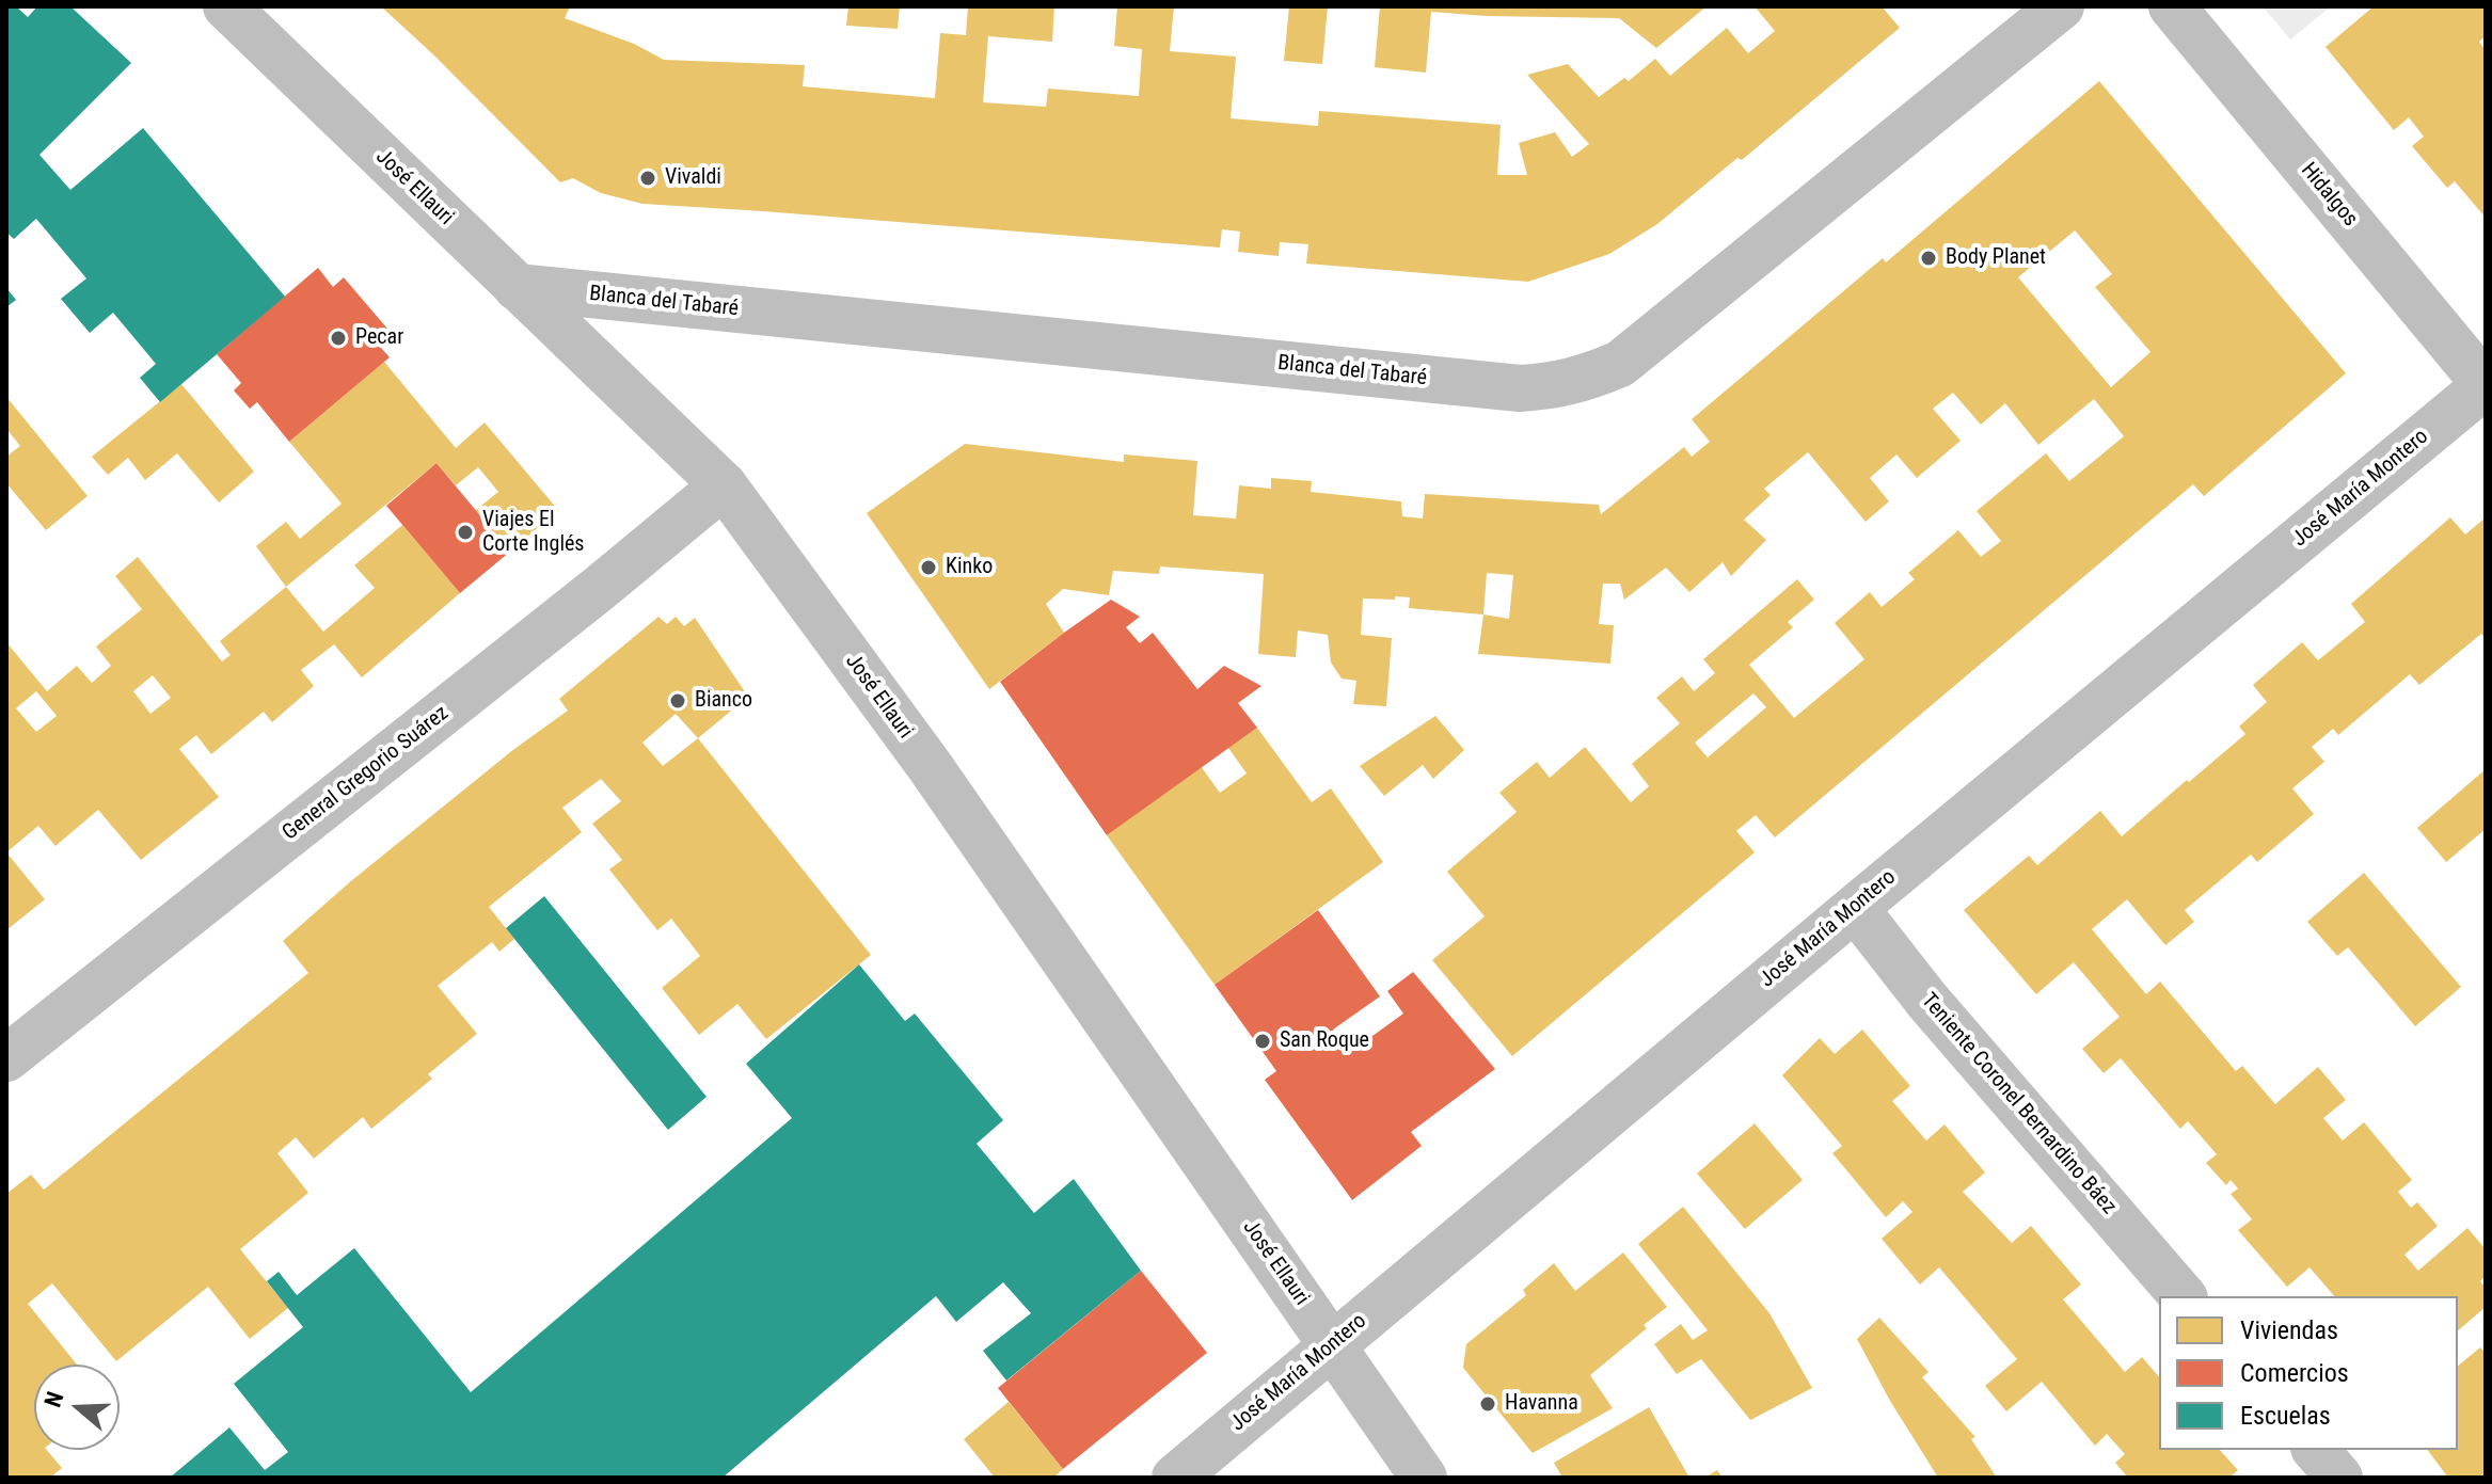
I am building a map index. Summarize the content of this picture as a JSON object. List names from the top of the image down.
{
  "streets": {
    "street": [
      "José Ellauri",
      "Hidalgos",
      "Blanca del Tabaré",
      "José María Montero",
      "General Gregorio Suárez",
      "Teniente Coronel Bernardino Báez"
    ]
  },
  "crossings": [
    ["José Ellauri", "Blanca del Tabaré"],
    ["José Ellauri", "José María Montero"],
    ["José Ellauri", "General Gregorio Suárez"],
    ["Hidalgos", "José María Montero"],
    ["José María Montero", "Teniente Coronel Bernardino Báez"]
  ],
  "places": [
    "Vivaldi",
    "Body Planet",
    "Pecar",
    "Viajes El Corte Inglés",
    "Kinko",
    "Bianco",
    "San Roque",
    "Havanna"
  ],
  "legend": ["Viviendas", "Comercios", "Escuelas"],
  "north": "left"
}
